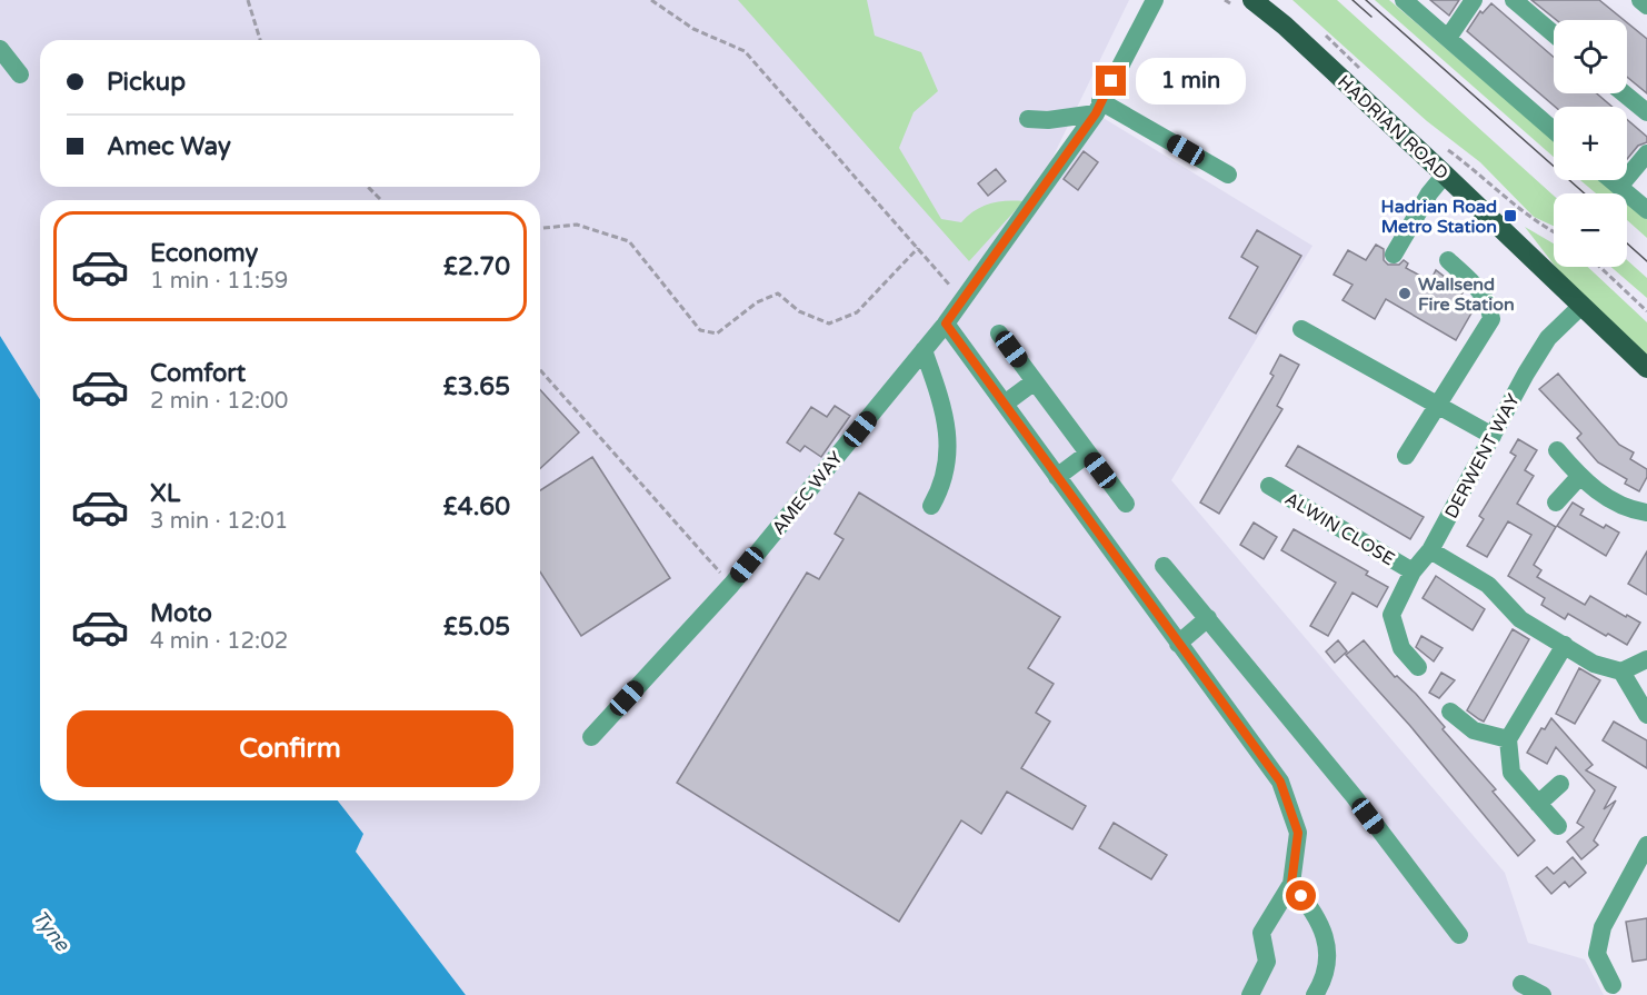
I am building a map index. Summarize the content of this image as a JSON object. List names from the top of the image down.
{
  "streets": {
    "main road": ["HADRIAN ROAD"],
    "street": ["DERWENT WAY", "AMEC WAY", "ALWIN CLOSE"]
  },
  "crossings": [
    ["HADRIAN ROAD", "DERWENT WAY"],
    ["DERWENT WAY", "ALWIN CLOSE"]
  ],
  "water": ["Tyne"],
  "places": {
    "transit": ["Hadrian Road Metro Station"],
    "other": ["Wallsend Fire Station"]
  },
  "page": {
    "map_buttons": ["+", "−"],
    "banner": ["Pickup", "Amec Way"],
    "bubble": "1 min",
    "list": [
      {
        "name": "Economy",
        "note": "1 min · 11:59",
        "value": "£2.70"
      },
      {
        "name": "Comfort",
        "note": "2 min · 12:00",
        "value": "£3.65"
      },
      {
        "name": "XL",
        "note": "3 min · 12:01",
        "value": "£4.60"
      },
      {
        "name": "Moto",
        "note": "4 min · 12:02",
        "value": "£5.05"
      }
    ],
    "buttons": "Confirm"
  }
}
